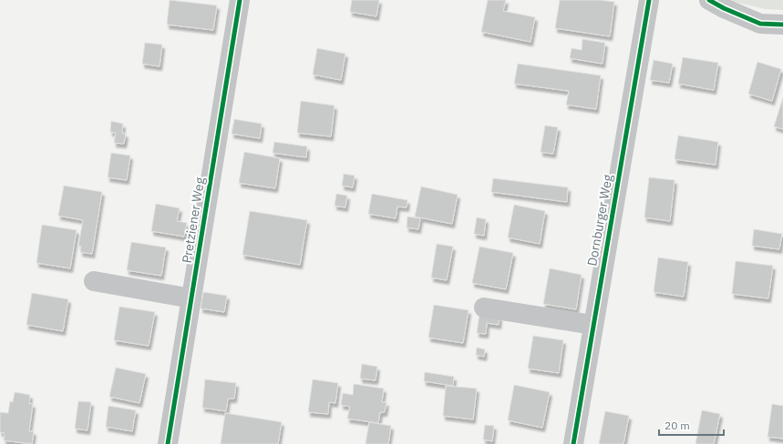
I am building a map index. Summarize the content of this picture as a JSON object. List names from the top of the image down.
{
  "streets": {
    "street": ["Pretziener Weg", "Dornburger Weg"]
  },
  "scale_bar": "20 m"
}
